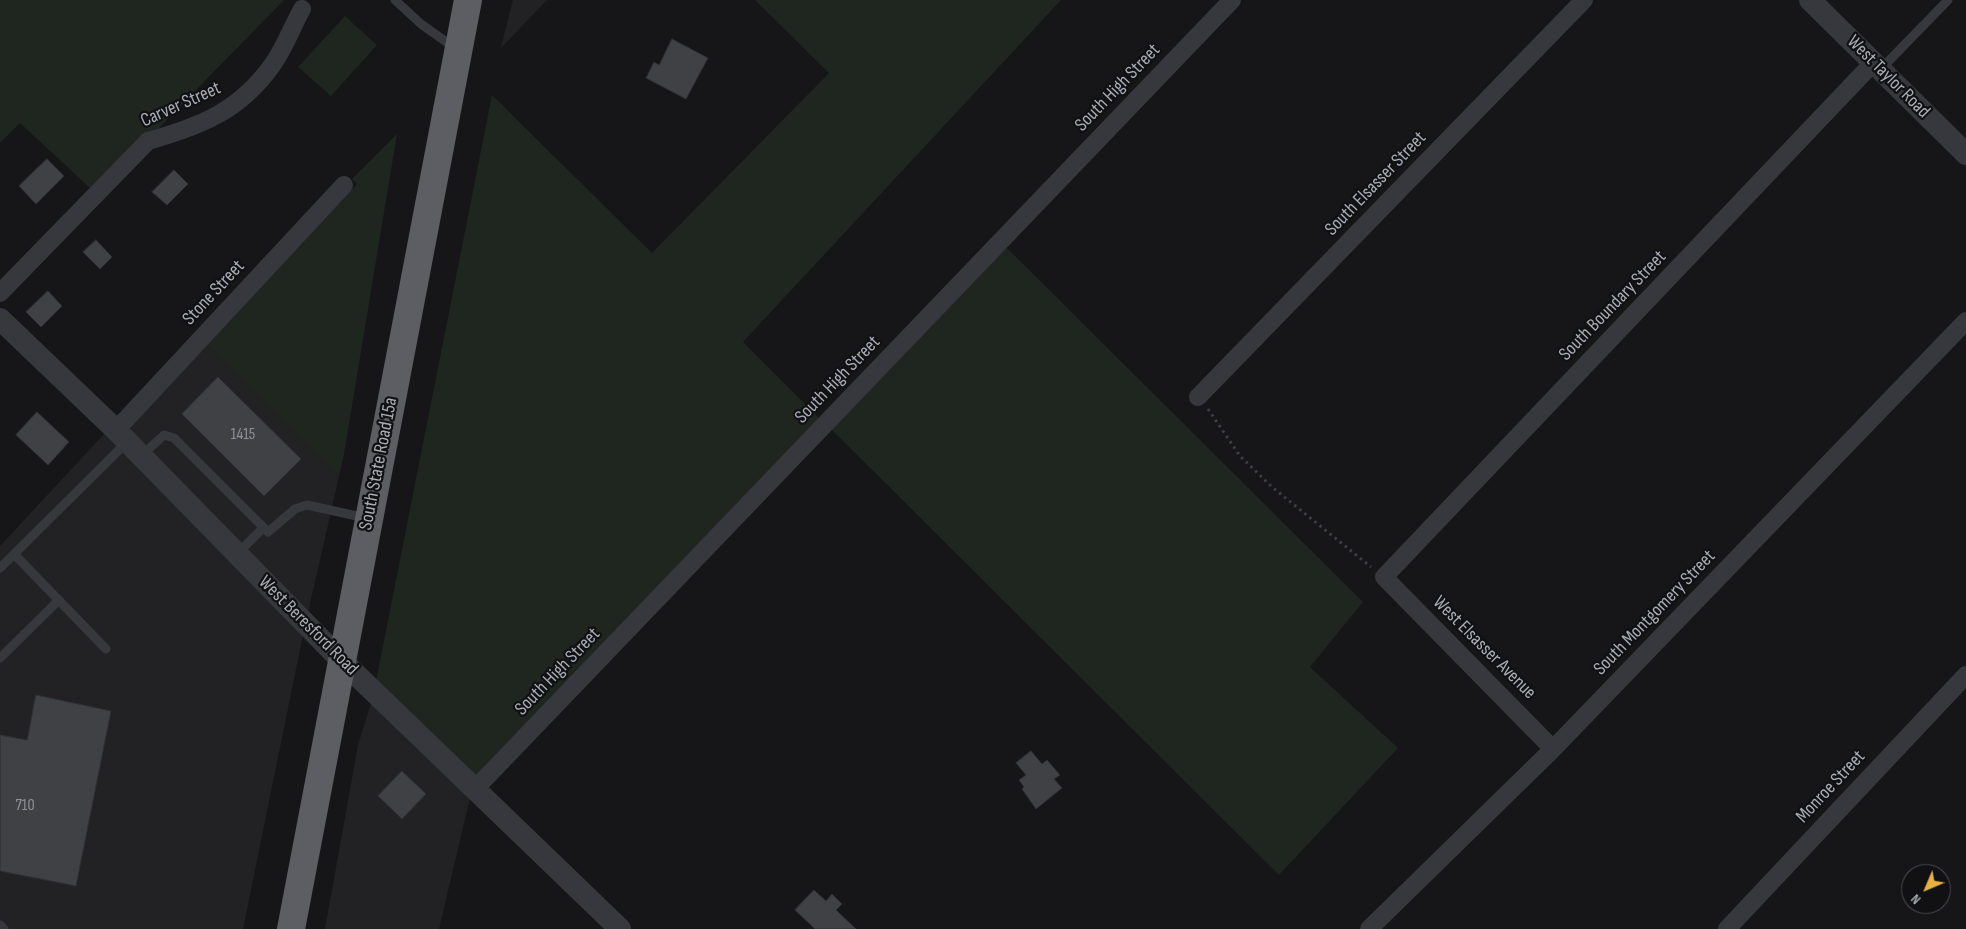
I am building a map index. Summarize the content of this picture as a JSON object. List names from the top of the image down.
{
  "streets": {
    "highway": ["South State Road 15a"],
    "street": [
      "West Taylor Road",
      "South High Street",
      "Carver Street",
      "South Elsasser Street",
      "Stone Street",
      "South Boundary Street",
      "South Montgomery Street",
      "West Beresford Road",
      "West Elsasser Avenue",
      "Monroe Street"
    ]
  },
  "crossings": [
    ["West Taylor Road", "South Boundary Street"],
    ["South High Street", "West Beresford Road"],
    ["Stone Street", "West Beresford Road"],
    ["South Boundary Street", "West Elsasser Avenue"],
    ["South State Road 15a", "West Beresford Road"],
    ["South Montgomery Street", "West Elsasser Avenue"]
  ],
  "house_numbers": ["1415", "710"],
  "north": "bottom left"
}
